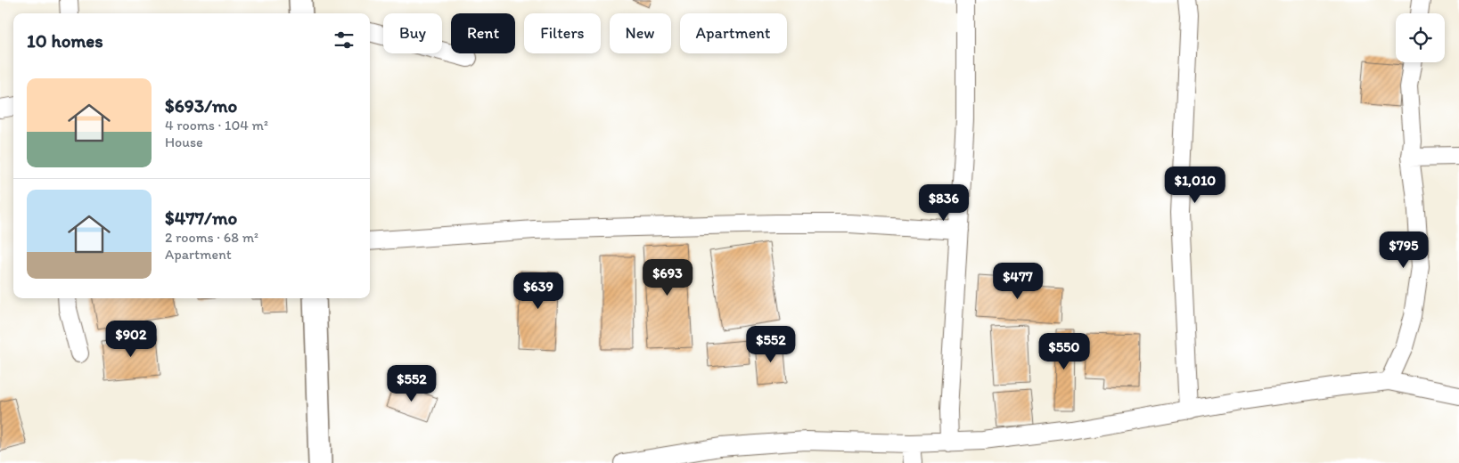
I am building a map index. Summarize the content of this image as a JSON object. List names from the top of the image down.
{
  "page": {
    "chip": [
      "Buy",
      "Rent",
      "Filters",
      "New",
      "Apartment"
    ],
    "heading": "10 homes",
    "list": [
      {
        "name": "$693/mo",
        "note": "4 rooms · 104 m² · House"
      },
      {
        "name": "$477/mo",
        "note": "2 rooms · 68 m² · Apartment"
      }
    ],
    "price": [
      "$1,010",
      "$836",
      "$795",
      "$693",
      "$477",
      "$639",
      "$902",
      "$552",
      "$550",
      "$552"
    ]
  }
}
